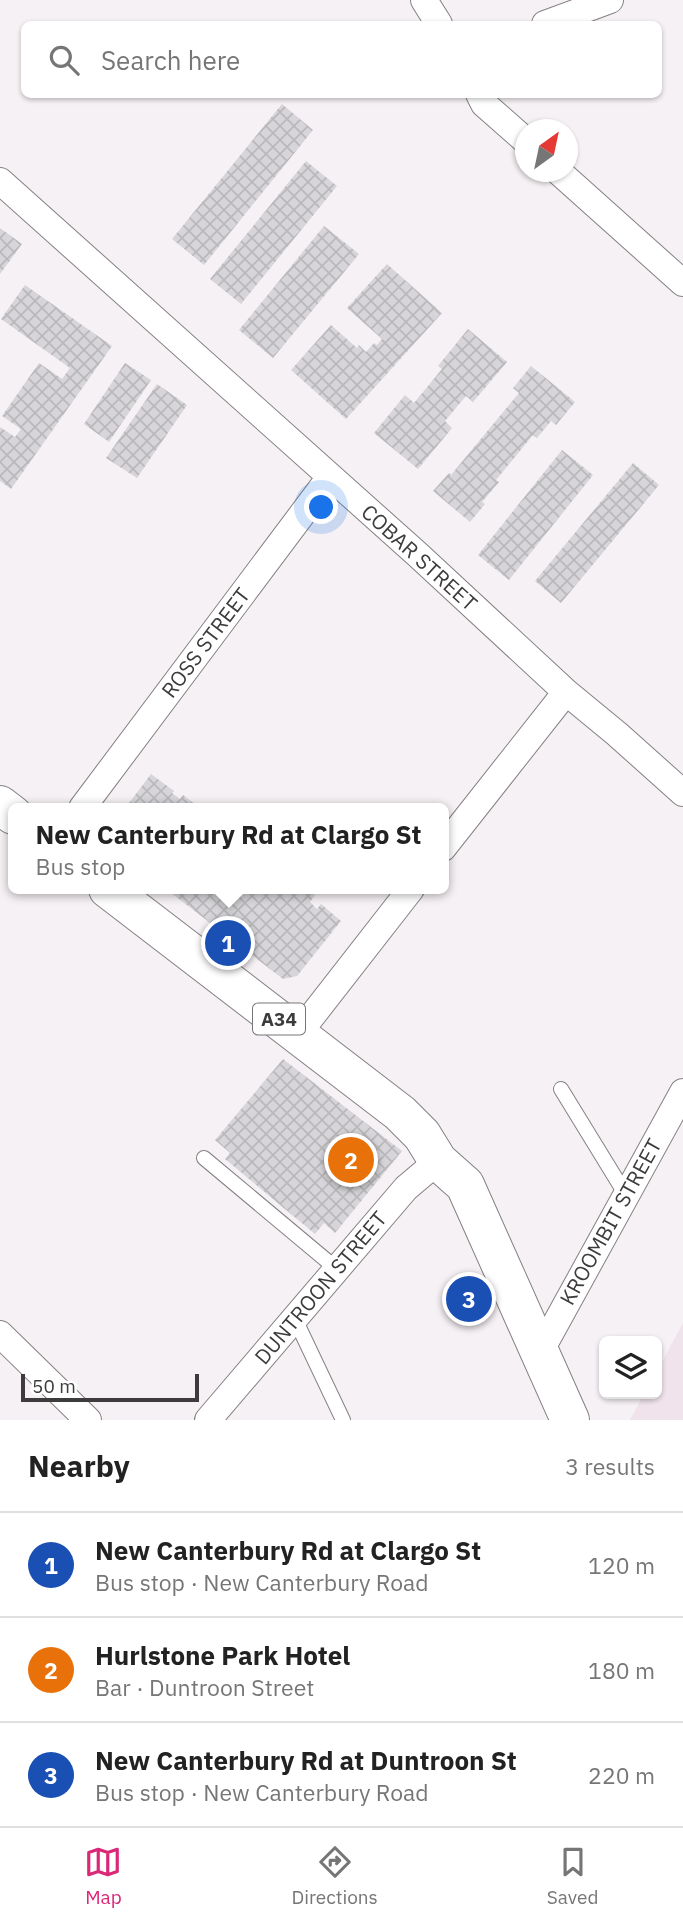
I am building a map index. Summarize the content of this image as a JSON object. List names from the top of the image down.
{
  "streets": {
    "highway": ["A34"],
    "street": [
      "COBAR STREET",
      "ROSS STREET",
      "KROOMBIT STREET",
      "DUNTROON STREET"
    ]
  },
  "crossings": [
    ["COBAR STREET", "ROSS STREET"],
    ["A34", "KROOMBIT STREET"],
    ["A34", "DUNTROON STREET"]
  ],
  "scale_bar": "50 m",
  "north": "top right",
  "page": {
    "search": "Search here",
    "popup": ["New Canterbury Rd at Clargo St", "Bus stop"],
    "pins": ["1", "2", "3"],
    "scale": "50 m",
    "heading": ["Nearby", "3 results"],
    "list": [
      {
        "mark": "1",
        "name": "New Canterbury Rd at Clargo St",
        "note": "Bus stop · New Canterbury Road",
        "value": "120 m"
      },
      {
        "mark": "2",
        "name": "Hurlstone Park Hotel",
        "note": "Bar · Duntroon Street",
        "value": "180 m"
      },
      {
        "mark": "3",
        "name": "New Canterbury Rd at Duntroon St",
        "note": "Bus stop · New Canterbury Road",
        "value": "220 m"
      }
    ],
    "nav": ["Map", "Directions", "Saved"]
  }
}
